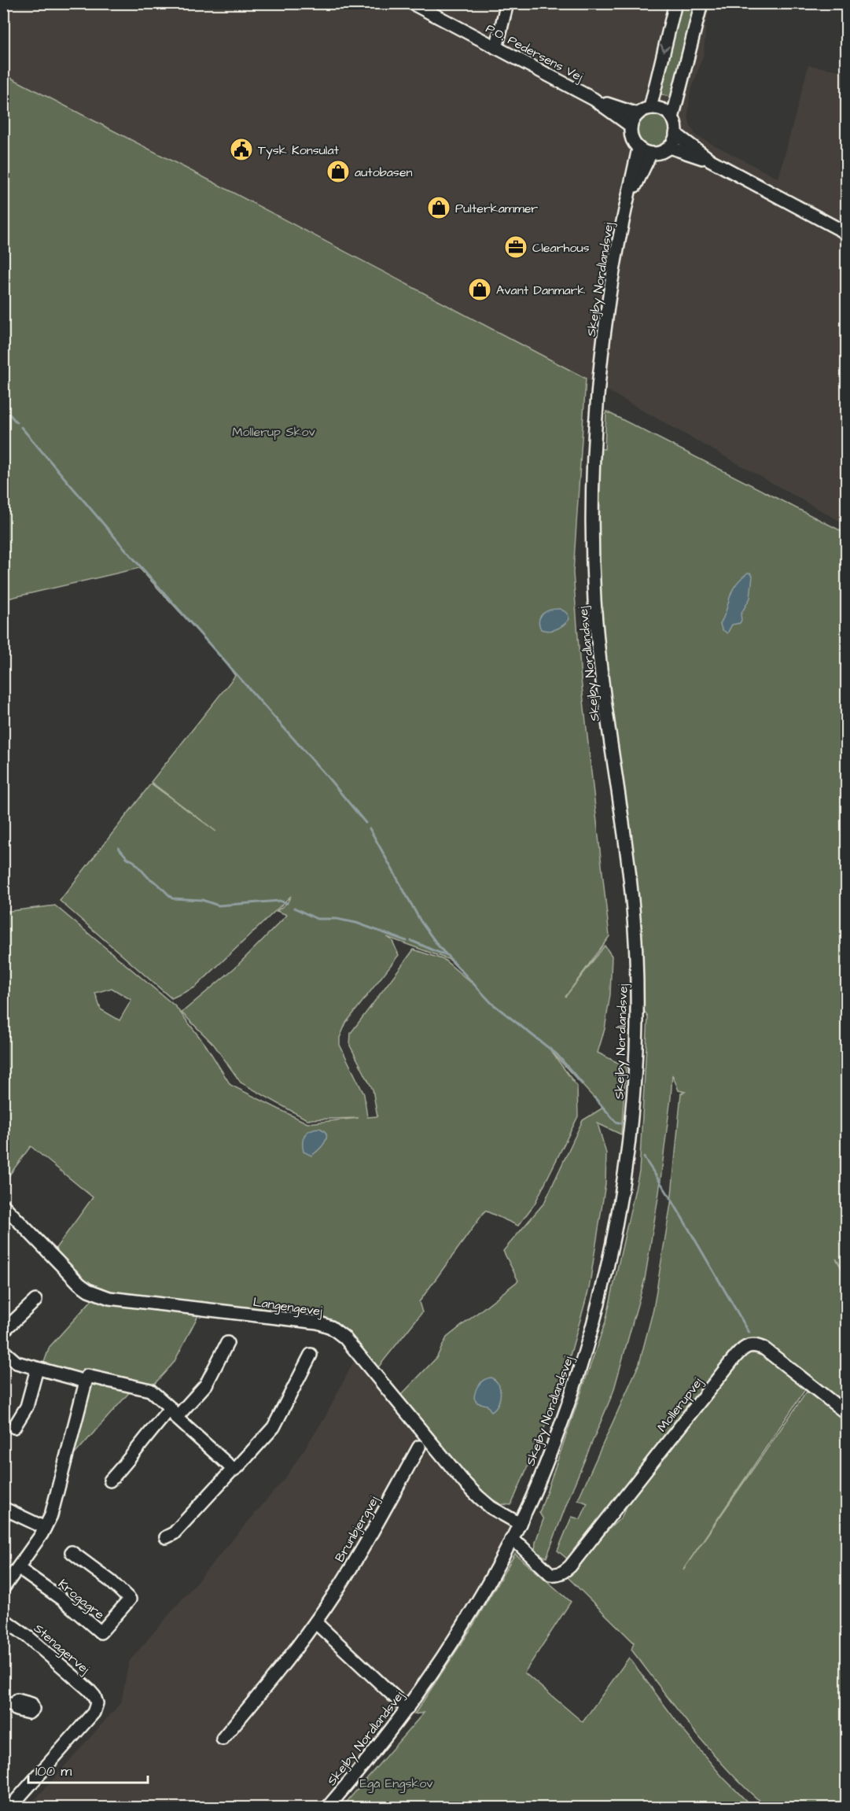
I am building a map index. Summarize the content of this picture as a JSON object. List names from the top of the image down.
{
  "streets": {
    "street": [
      "P.O. Pedersens Vej",
      "Skejby Nordlandsvej",
      "Langengevej",
      "Mollerupvej",
      "Brunbjergvej",
      "Krogagre",
      "Stenagervej"
    ]
  },
  "crossings": [
    ["P.O. Pedersens Vej", "Skejby Nordlandsvej"],
    ["Skejby Nordlandsvej", "Langengevej"],
    ["Skejby Nordlandsvej", "Mollerupvej"]
  ],
  "parks": ["Mollerup Skov", "Egå Engskov"],
  "places": {
    "public building": ["Tysk Konsulat"],
    "shop": ["autobasen", "Pulterkammer", "Avant Danmark"],
    "office": ["Clearhous"]
  },
  "scale_bar": "100 m"
}
